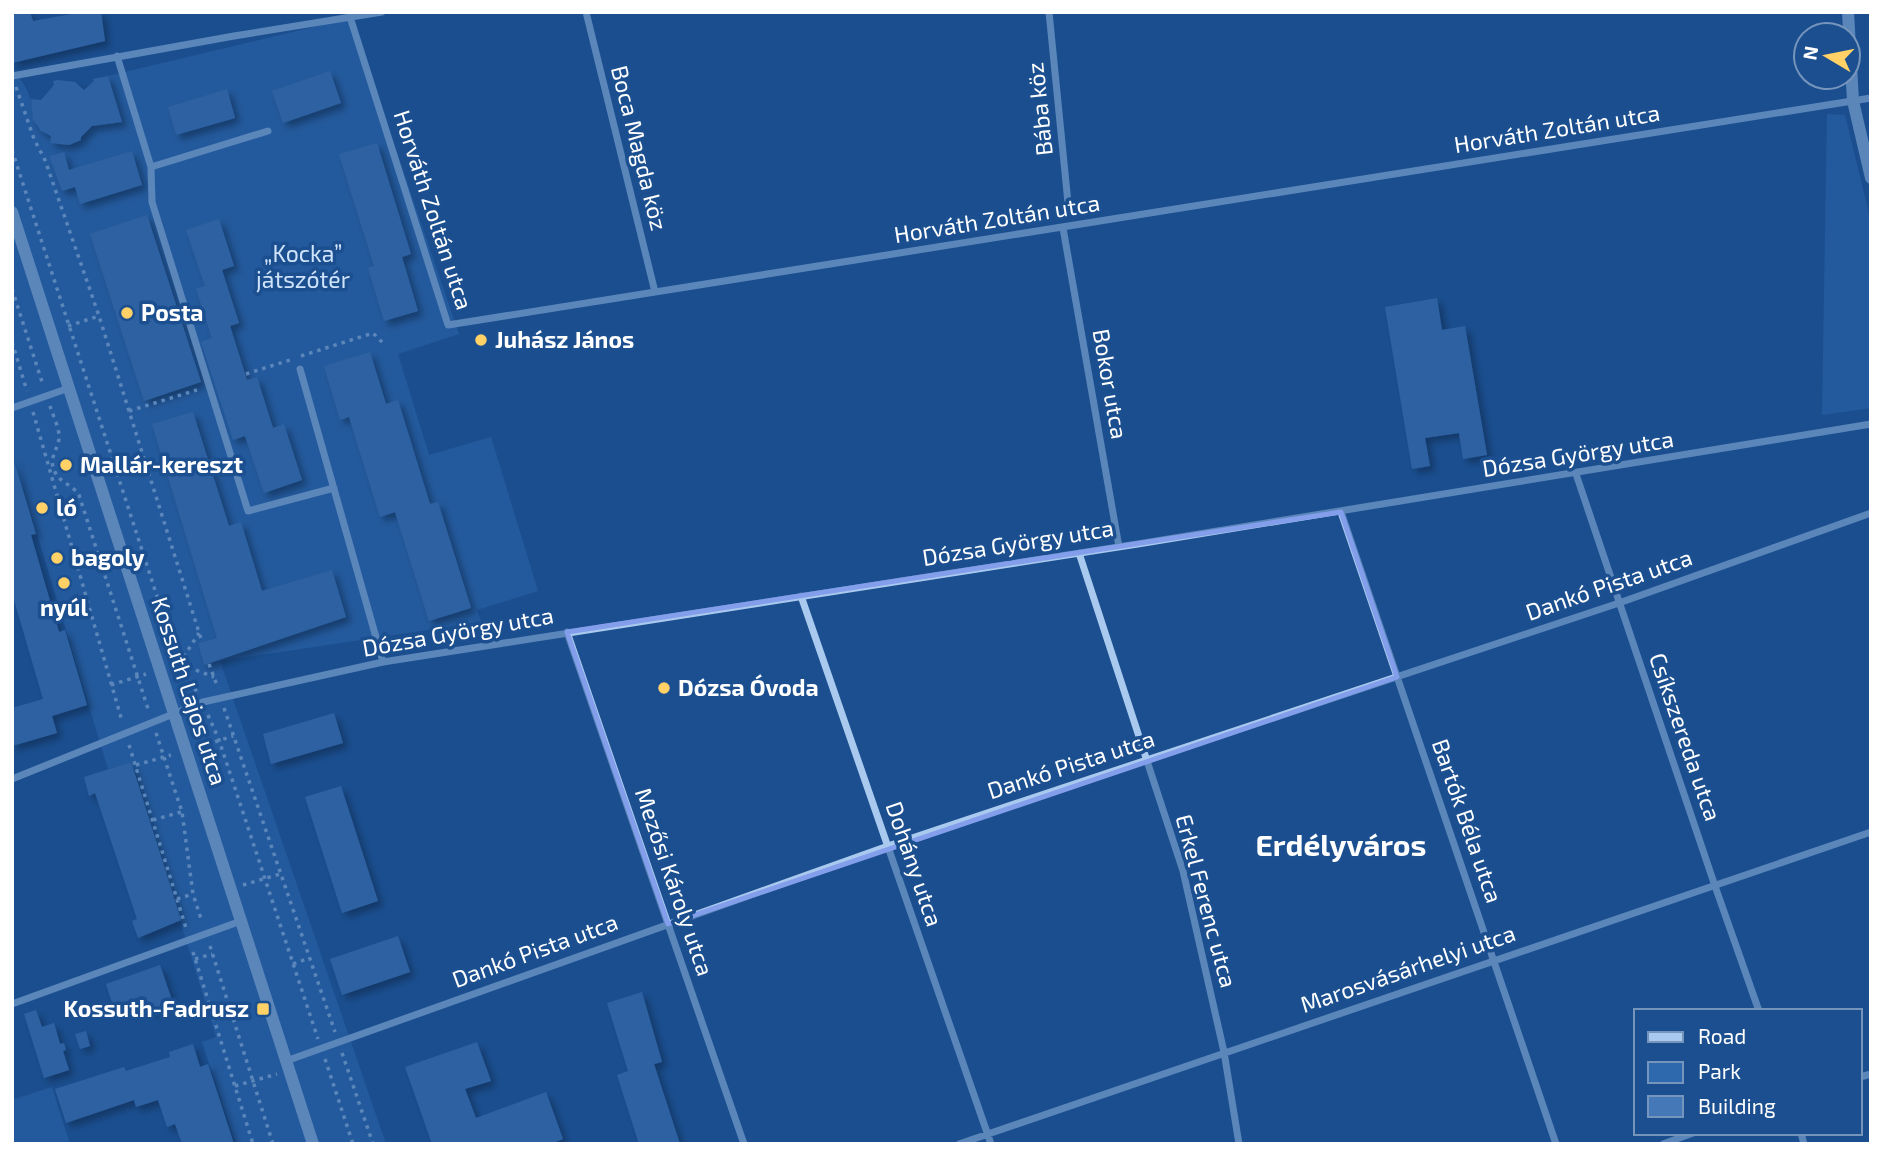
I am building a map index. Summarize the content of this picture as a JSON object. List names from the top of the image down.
{
  "streets": {
    "street": [
      "Bába köz",
      "Horváth Zoltán utca",
      "Boca Magda köz",
      "Bokor utca",
      "Dózsa György utca",
      "Dankó Pista utca",
      "Kossuth Lajos utca",
      "Csíkszereda utca",
      "Bartók Béla utca",
      "Dohány utca",
      "Mezősi Károly utca",
      "Erkel Ferenc utca",
      "Marosvásárhelyi utca"
    ]
  },
  "crossings": [
    ["Horváth Zoltán utca", "Boca Magda köz"],
    ["Horváth Zoltán utca", "Bokor utca"],
    ["Bokor utca", "Dózsa György utca"],
    ["Dózsa György utca", "Kossuth Lajos utca"],
    ["Dózsa György utca", "Csíkszereda utca"],
    ["Dózsa György utca", "Bartók Béla utca"],
    ["Dózsa György utca", "Dohány utca"],
    ["Dózsa György utca", "Mezősi Károly utca"],
    ["Dózsa György utca", "Erkel Ferenc utca"],
    ["Dankó Pista utca", "Kossuth Lajos utca"],
    ["Dankó Pista utca", "Csíkszereda utca"],
    ["Dankó Pista utca", "Bartók Béla utca"],
    ["Dankó Pista utca", "Dohány utca"],
    ["Dankó Pista utca", "Mezősi Károly utca"],
    ["Dankó Pista utca", "Erkel Ferenc utca"],
    ["Csíkszereda utca", "Marosvásárhelyi utca"],
    ["Bartók Béla utca", "Marosvásárhelyi utca"],
    ["Dohány utca", "Marosvásárhelyi utca"],
    ["Erkel Ferenc utca", "Marosvásárhelyi utca"]
  ],
  "districts": ["Erdélyváros"],
  "parks": ["„Kocka” játszótér"],
  "places": {
    "other": [
      "Posta",
      "Juhász János",
      "Mallár-kereszt",
      "ló",
      "bagoly",
      "nyúl",
      "Dózsa Óvoda"
    ],
    "transit": ["Kossuth-Fadrusz"]
  },
  "legend": ["Road", "Park", "Building"],
  "north": "left"
}
